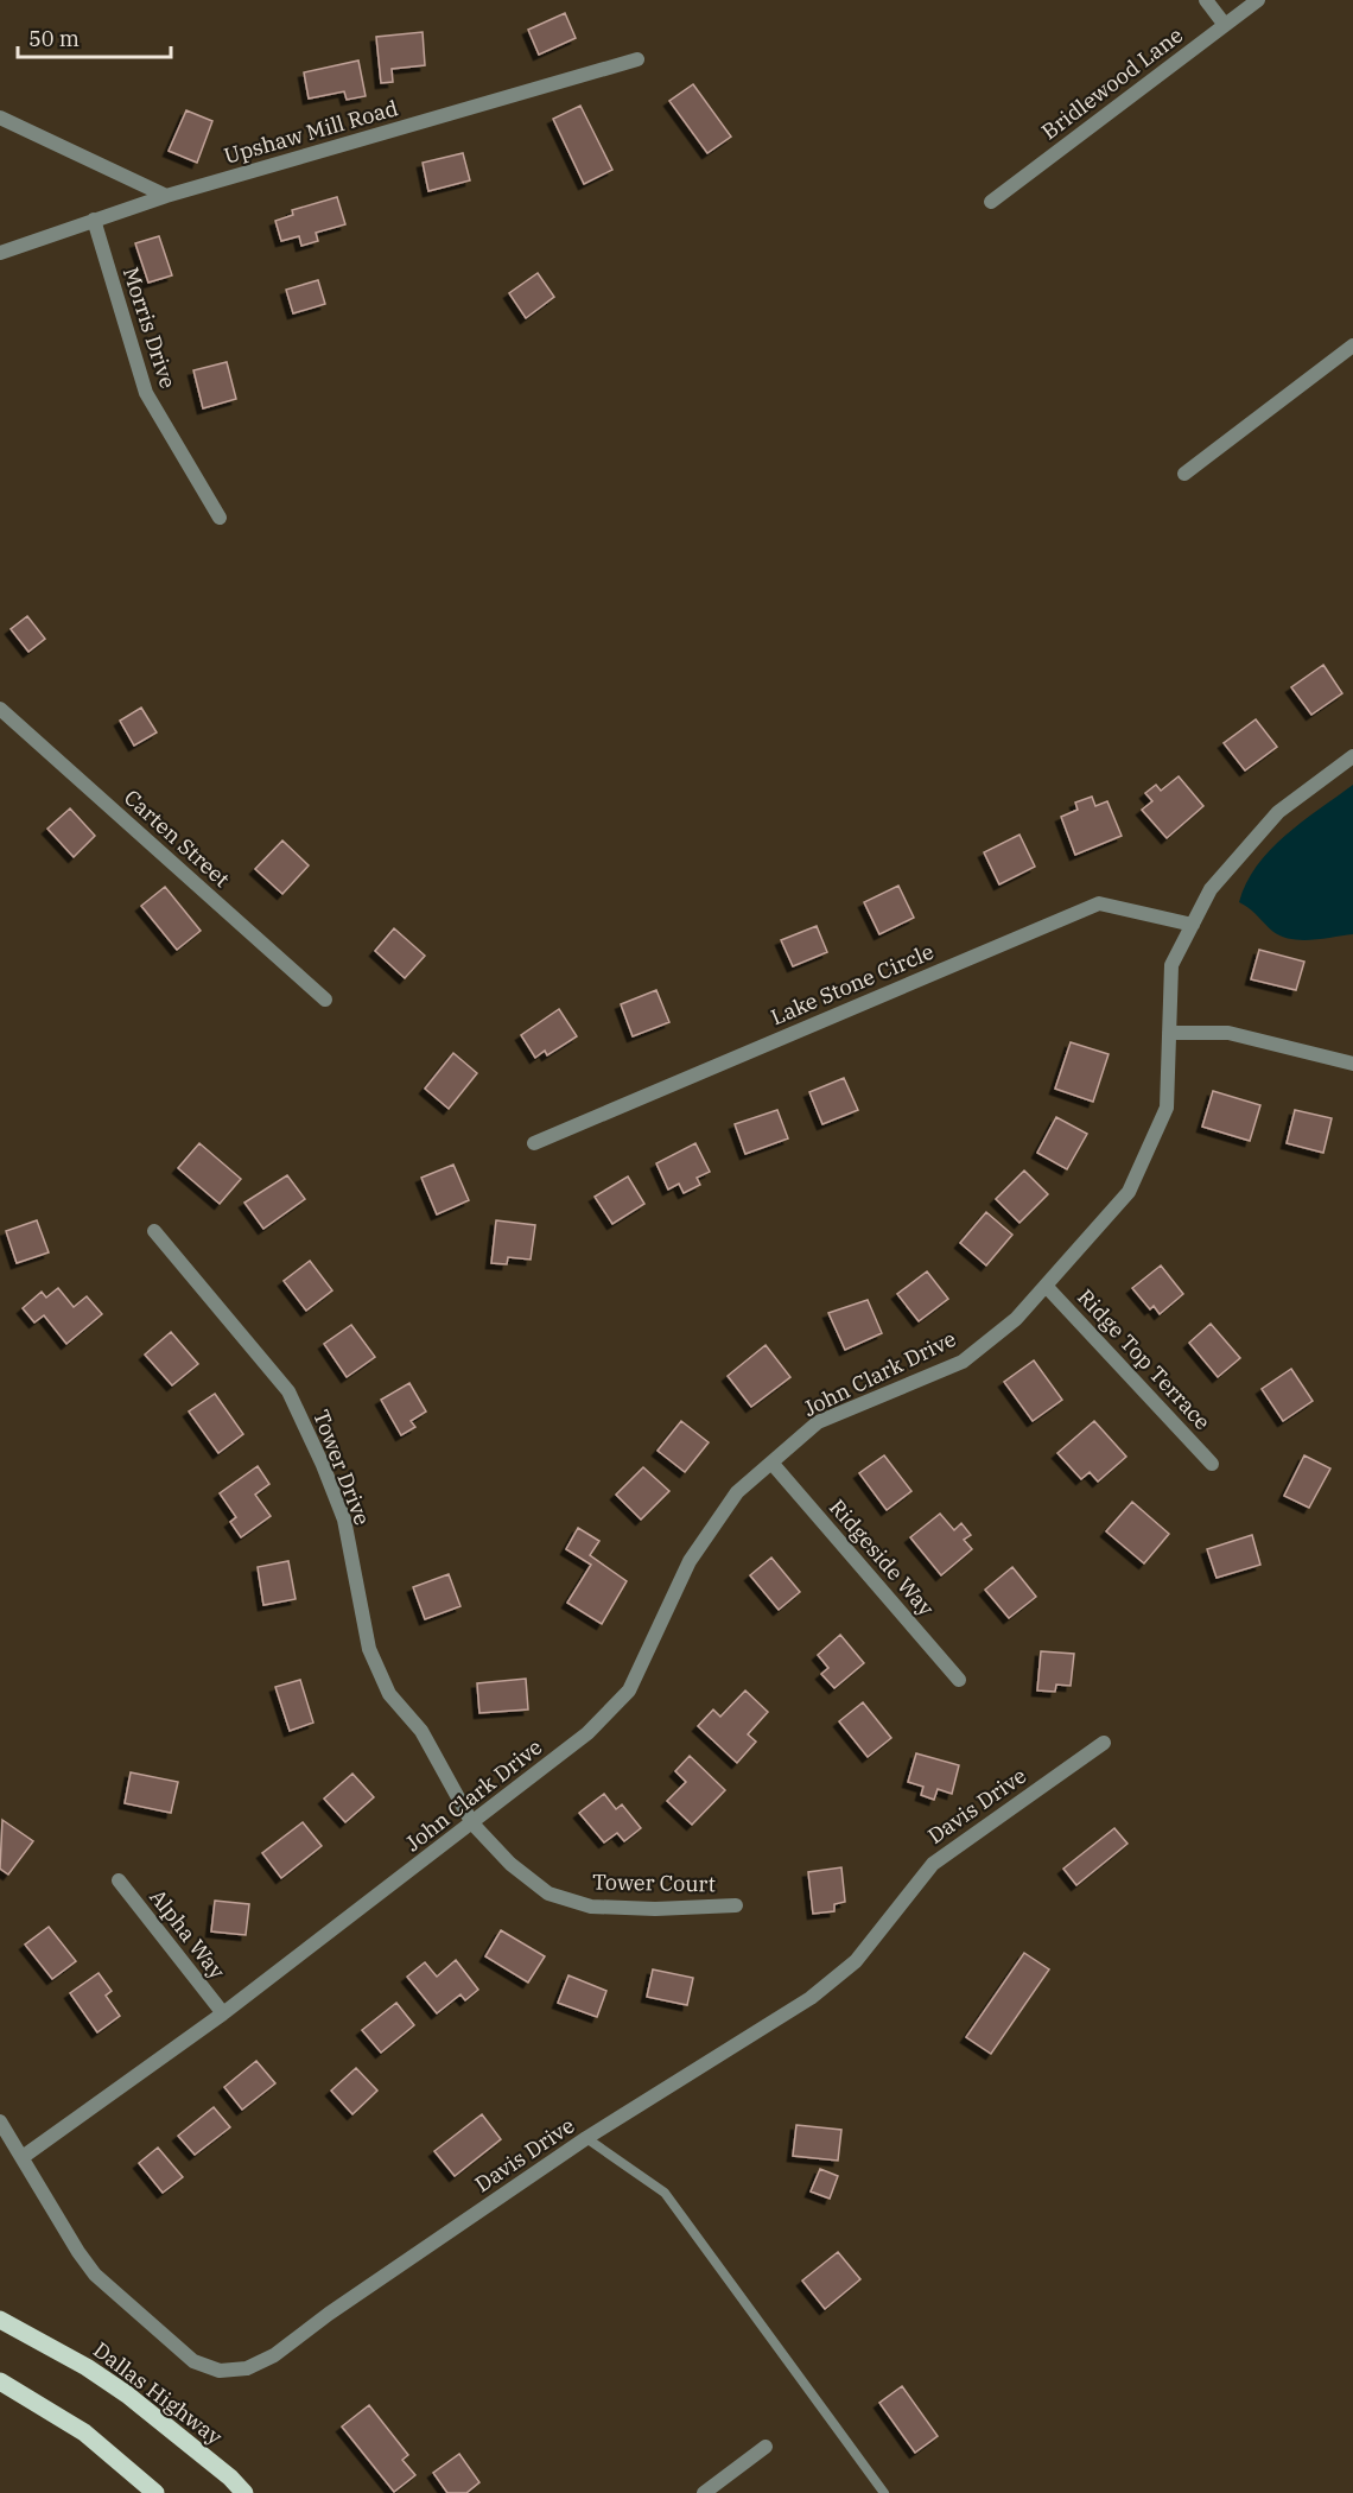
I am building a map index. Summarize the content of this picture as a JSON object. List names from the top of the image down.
{
  "streets": {
    "main road": ["Dallas Highway"],
    "street": [
      "Bridlewood Lane",
      "Upshaw Mill Road",
      "Morris Drive",
      "Carten Street",
      "Lake Stone Circle",
      "Ridge Top Terrace",
      "John Clark Drive",
      "Tower Drive",
      "Ridgeside Way",
      "Davis Drive",
      "Tower Court",
      "Alpha Way"
    ]
  },
  "crossings": [
    ["Upshaw Mill Road", "Morris Drive"],
    ["Lake Stone Circle", "John Clark Drive"],
    ["Ridge Top Terrace", "John Clark Drive"],
    ["John Clark Drive", "Tower Drive"],
    ["John Clark Drive", "Ridgeside Way"],
    ["John Clark Drive", "Davis Drive"],
    ["John Clark Drive", "Tower Court"],
    ["John Clark Drive", "Alpha Way"],
    ["Tower Drive", "Tower Court"]
  ],
  "scale_bar": "50 m"
}
